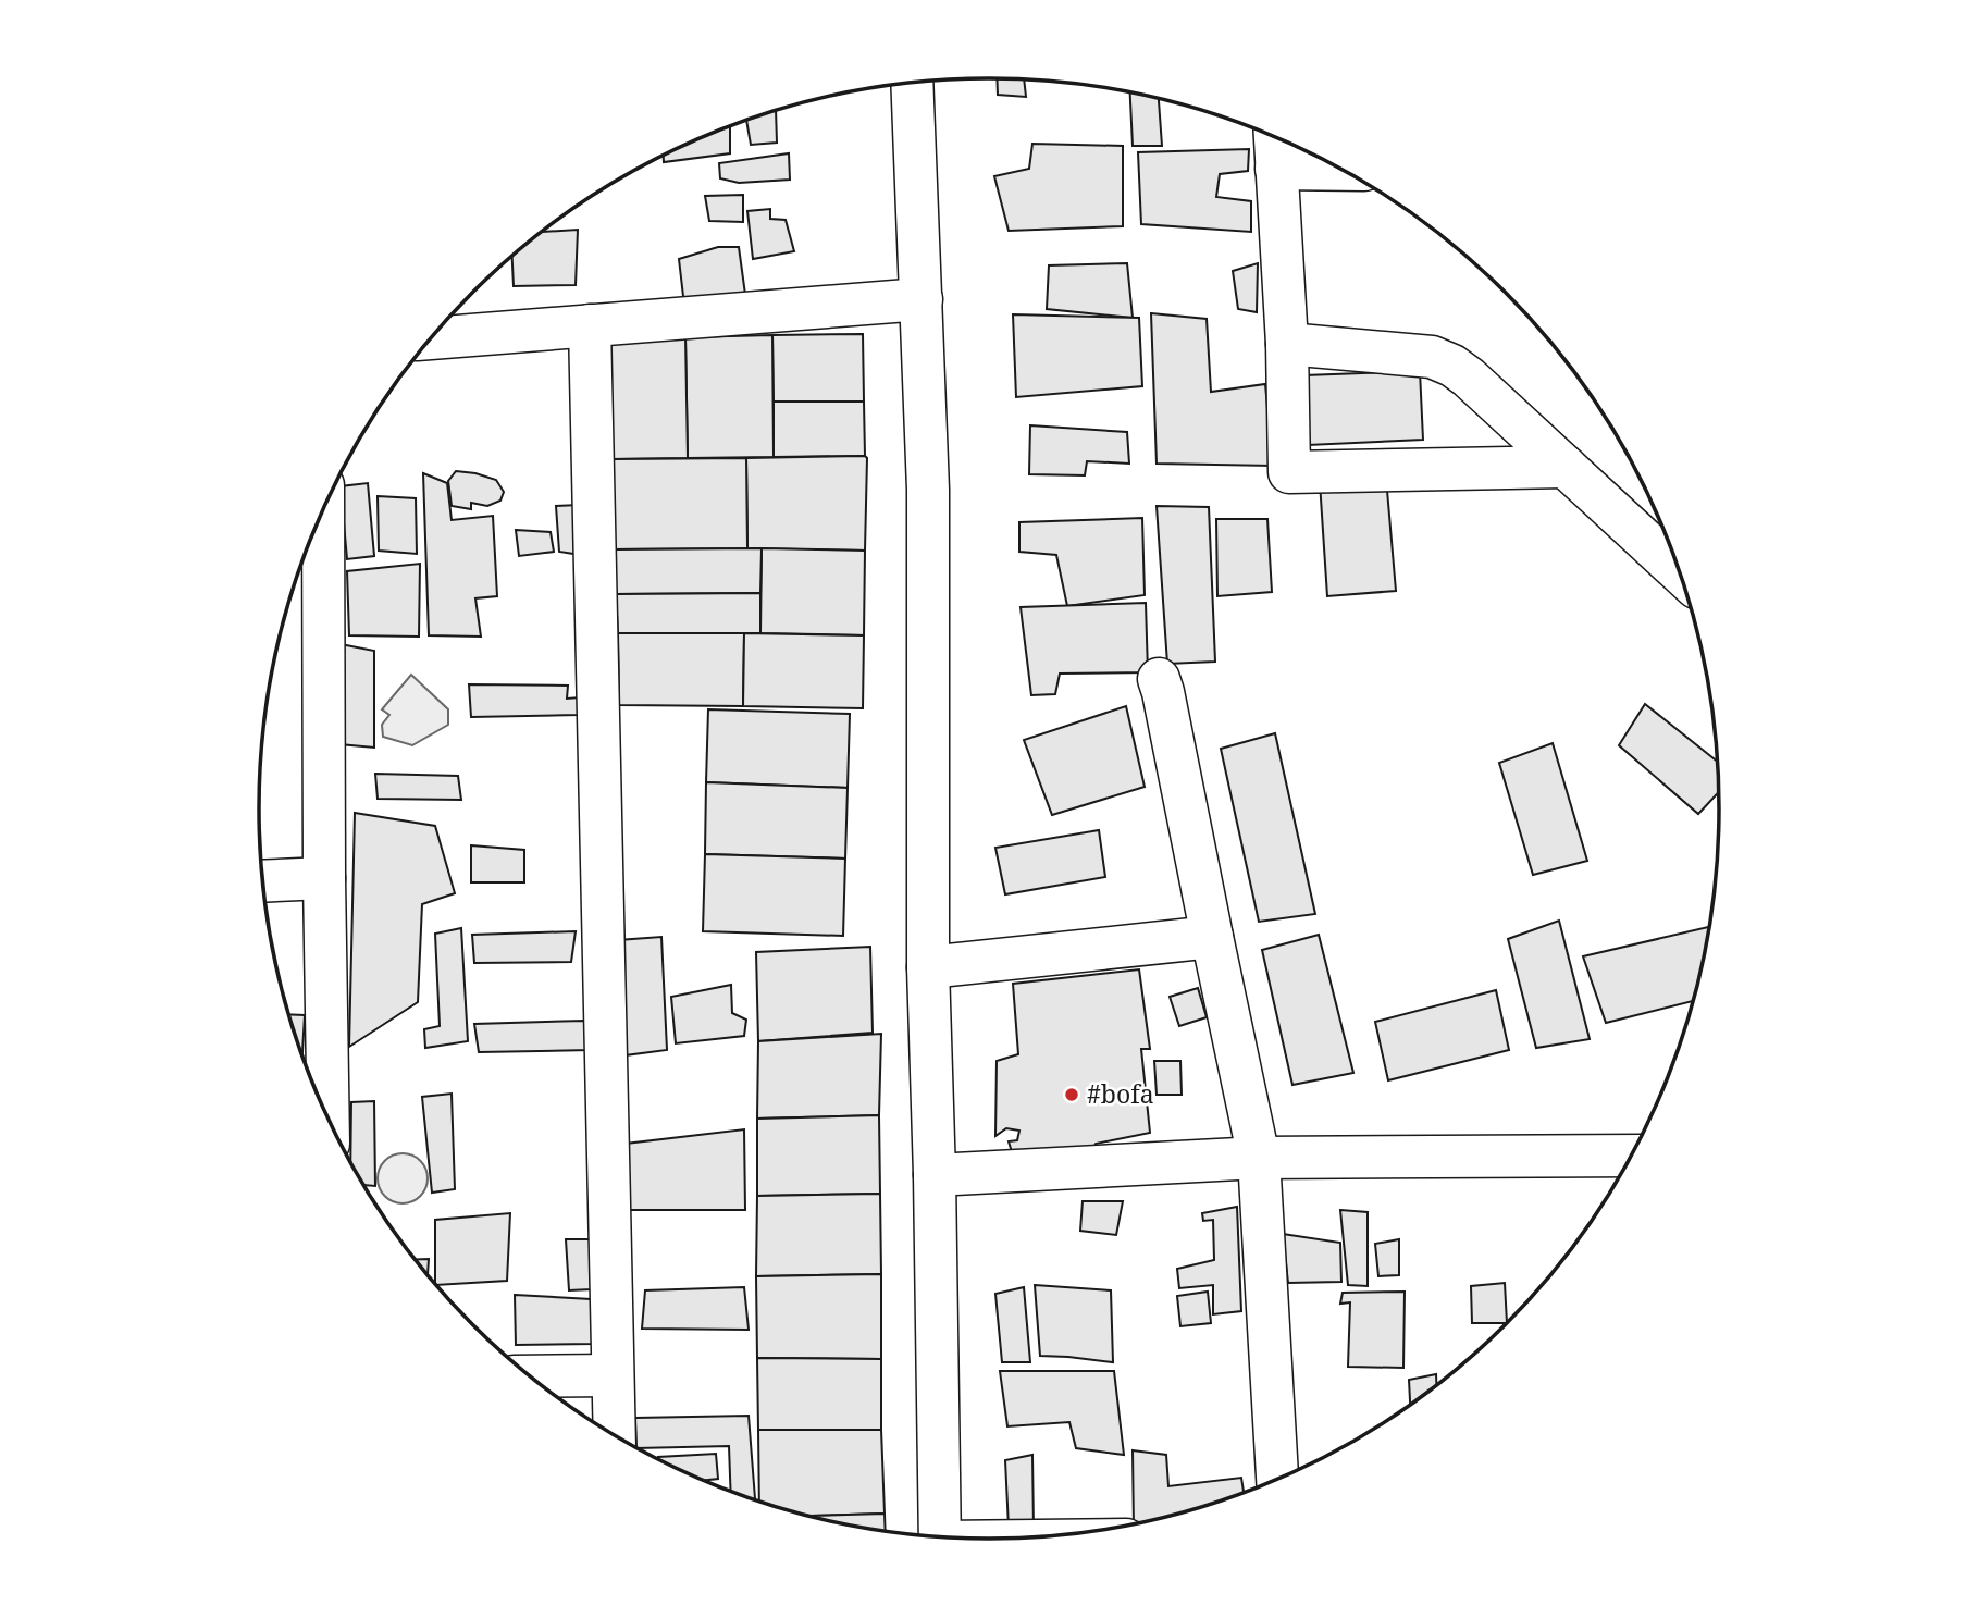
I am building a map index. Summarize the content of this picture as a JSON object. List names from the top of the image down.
{
  "places": ["#bofa"]
}
